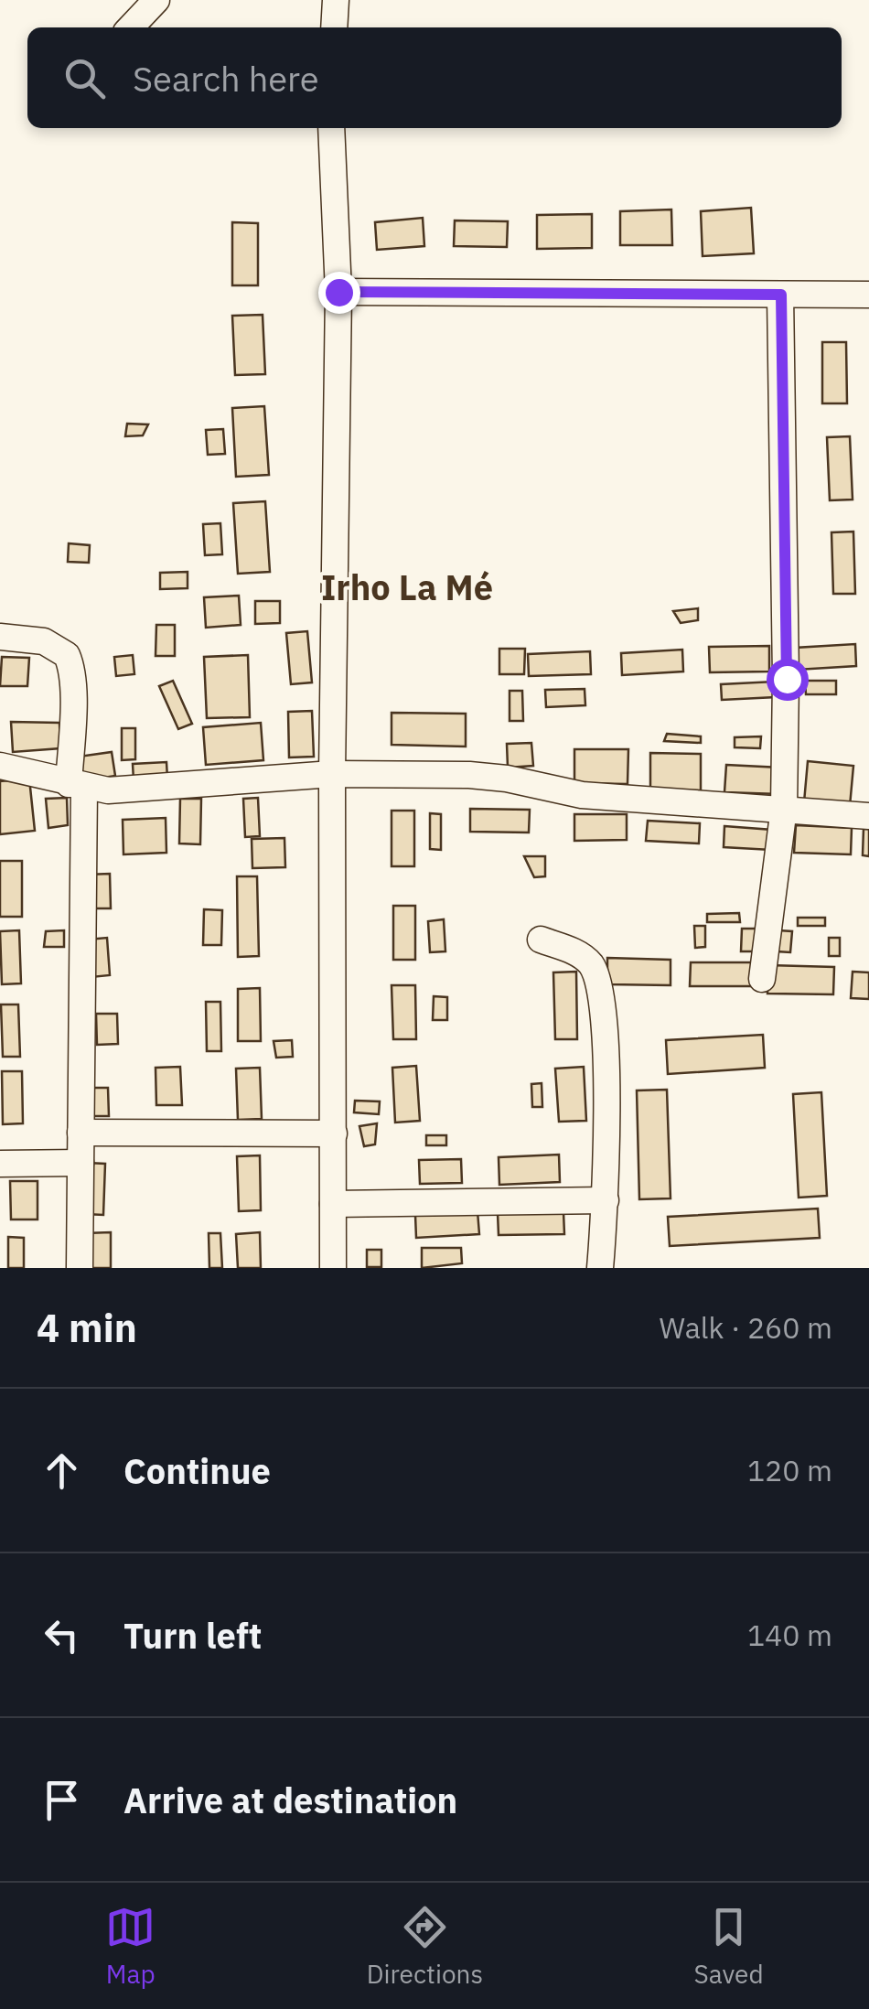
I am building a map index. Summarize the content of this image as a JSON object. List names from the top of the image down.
{
  "districts": ["Irho La Mé"],
  "page": {
    "search": "Search here",
    "heading": ["4 min", "Walk · 260 m"],
    "list": [
      ["Continue", "120 m"],
      ["Turn left", "140 m"],
      "Arrive at destination"
    ],
    "nav": ["Map", "Directions", "Saved"]
  }
}
